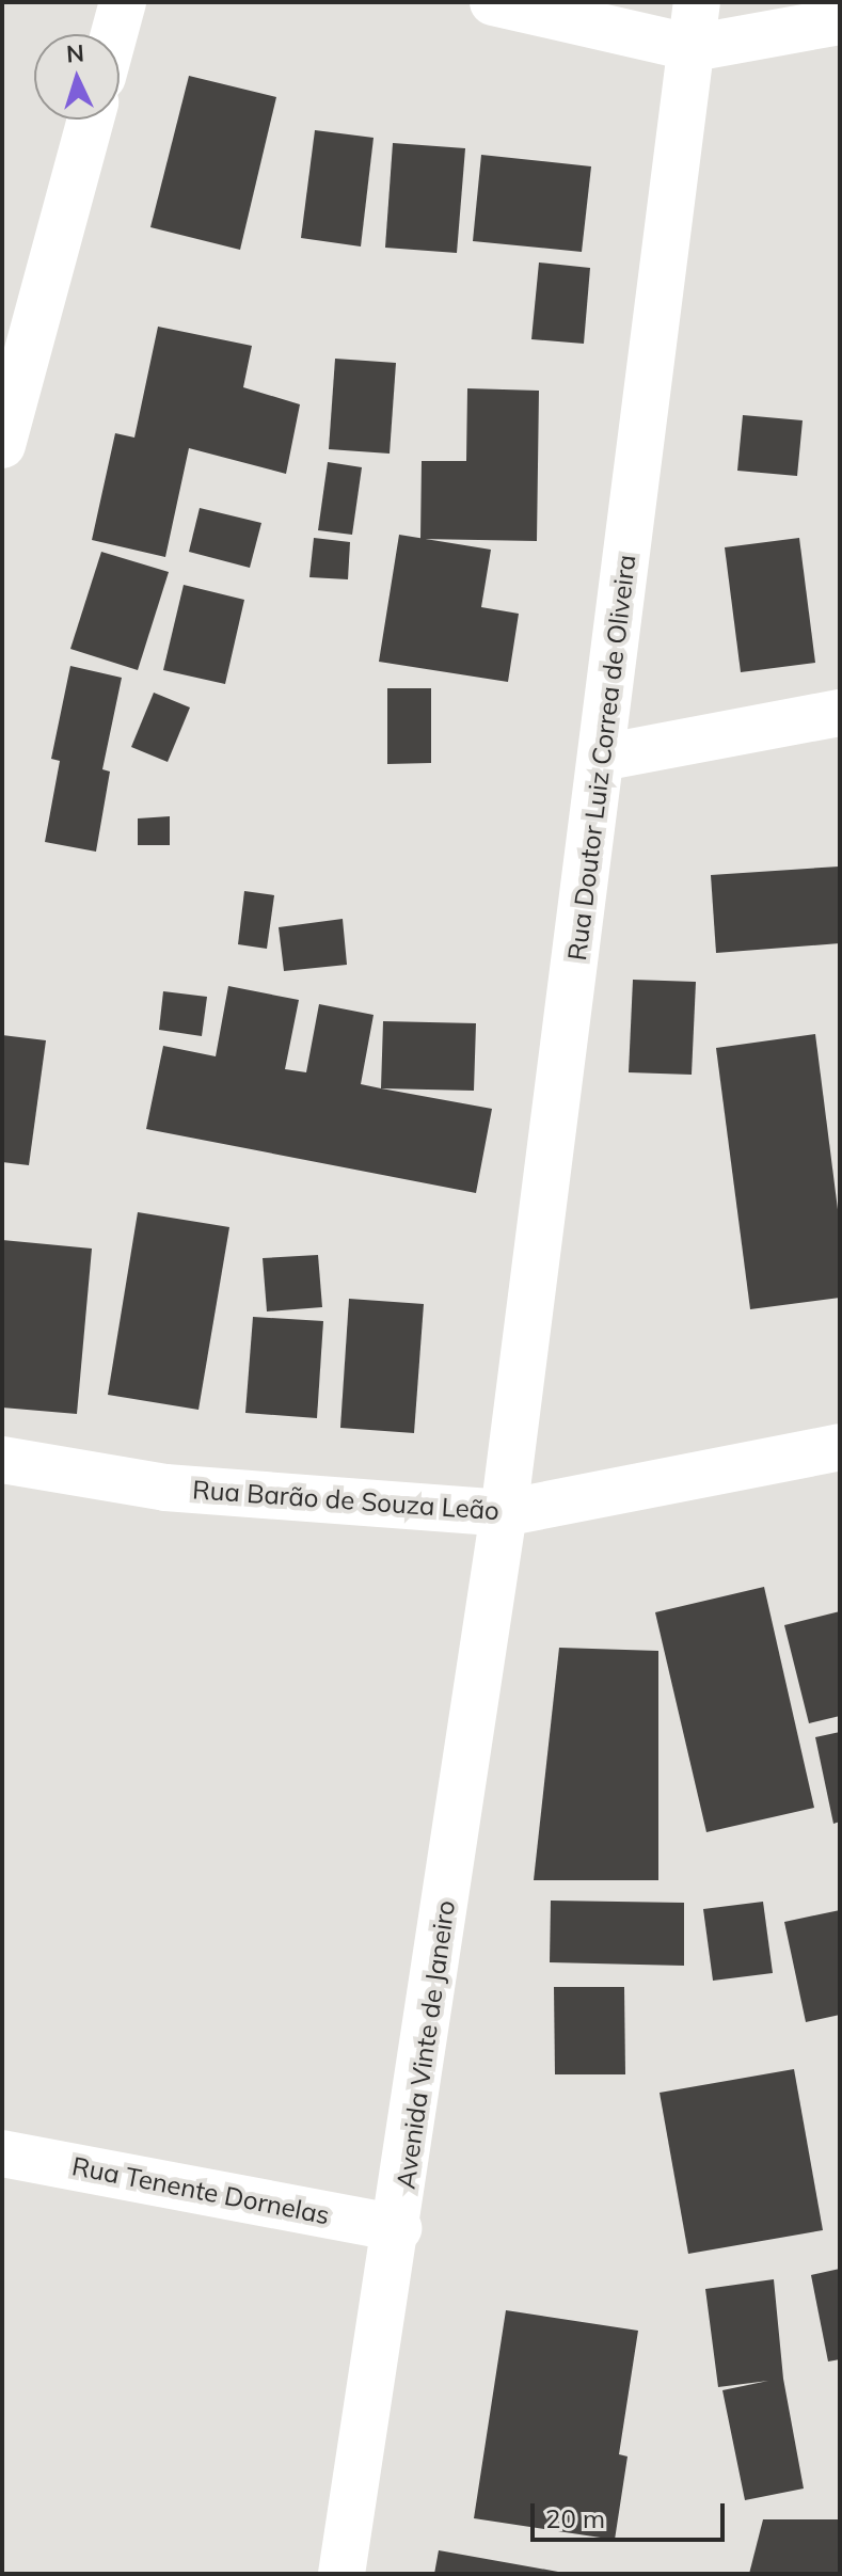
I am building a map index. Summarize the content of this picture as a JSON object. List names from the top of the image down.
{
  "streets": {
    "street": [
      "Rua Doutor Luiz Correa de Oliveira",
      "Rua Barão de Souza Leão",
      "Avenida Vinte de Janeiro",
      "Rua Tenente Dornelas"
    ]
  },
  "crossings": [
    ["Rua Doutor Luiz Correa de Oliveira", "Rua Barão de Souza Leão"],
    ["Rua Doutor Luiz Correa de Oliveira", "Avenida Vinte de Janeiro"],
    ["Rua Barão de Souza Leão", "Avenida Vinte de Janeiro"],
    ["Avenida Vinte de Janeiro", "Rua Tenente Dornelas"]
  ],
  "scale_bar": "20 m",
  "north": "top"
}
